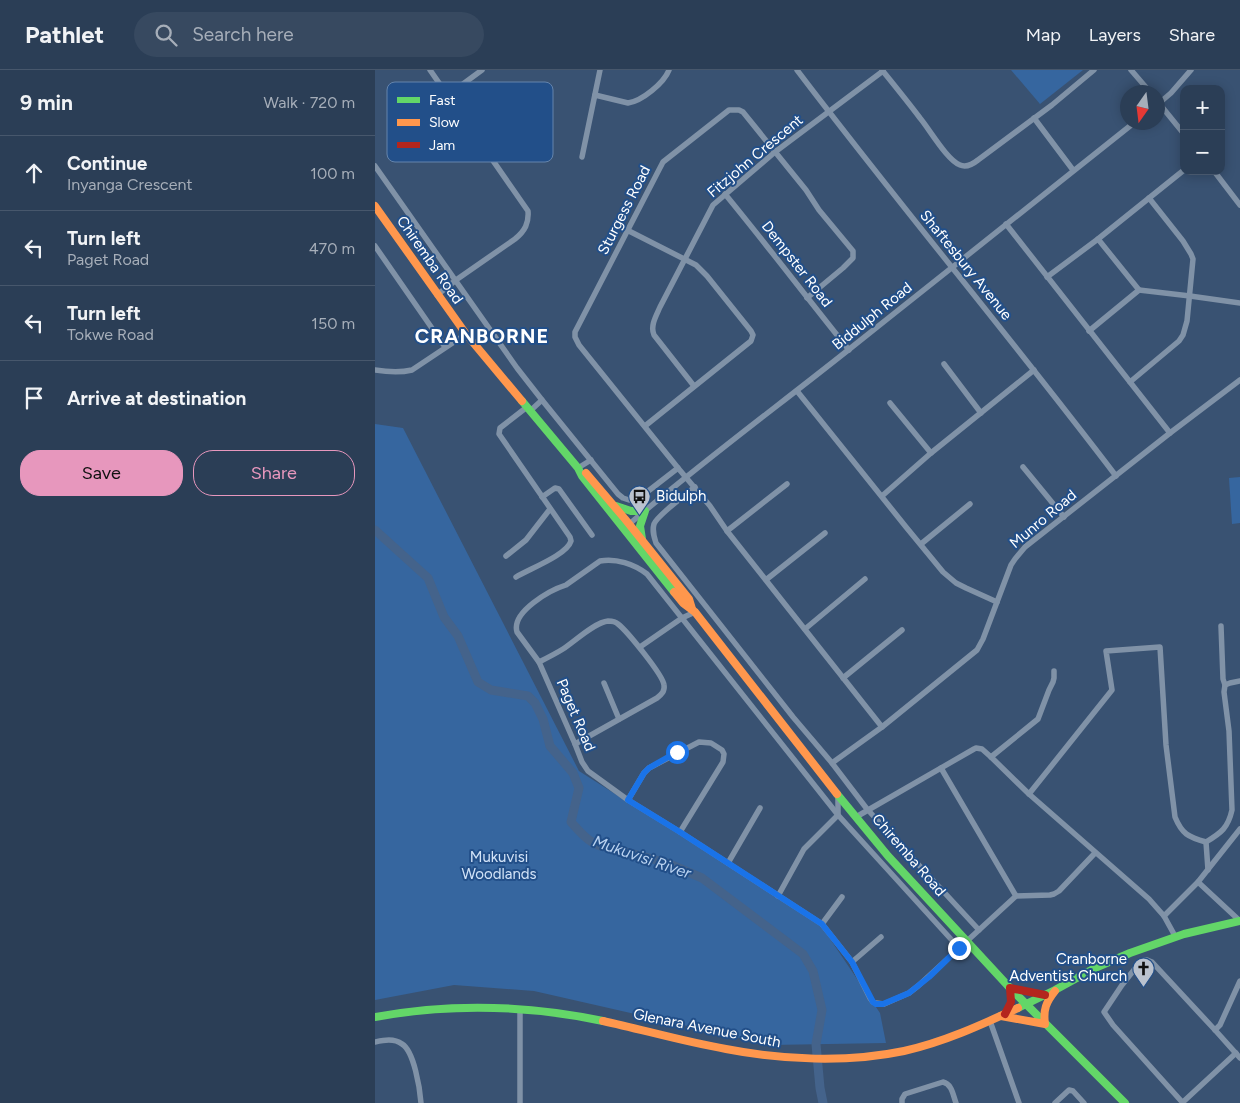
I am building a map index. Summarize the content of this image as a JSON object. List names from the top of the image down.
{
  "streets": {
    "main road": ["Chiremba Road", "Glenara Avenue South"],
    "street": [
      "Fitzjohn Crescent",
      "Sturgess Road",
      "Dempster Road",
      "Shaftesbury Avenue",
      "Biddulph Road",
      "Munro Road",
      "Paget Road"
    ]
  },
  "crossings": [
    ["Fitzjohn Crescent", "Sturgess Road"],
    ["Fitzjohn Crescent", "Dempster Road"],
    ["Fitzjohn Crescent", "Shaftesbury Avenue"],
    ["Sturgess Road", "Dempster Road"],
    ["Sturgess Road", "Biddulph Road"],
    ["Sturgess Road", "Munro Road"],
    ["Chiremba Road", "Biddulph Road"],
    ["Chiremba Road", "Paget Road"],
    ["Chiremba Road", "Glenara Avenue South"],
    ["Dempster Road", "Biddulph Road"],
    ["Shaftesbury Avenue", "Biddulph Road"],
    ["Shaftesbury Avenue", "Munro Road"]
  ],
  "districts": ["CRANBORNE"],
  "water": ["Mukuvisi River"],
  "parks": ["Mukuvisi Woodlands"],
  "places": {
    "bus stop": ["Bidulph"],
    "church": ["Cranborne Adventist Church"]
  },
  "legend": ["Fast", "Slow", "Jam"],
  "north": "bottom",
  "page": {
    "header": "Pathlet",
    "search": "Search here",
    "nav": ["Map", "Layers", "Share"],
    "heading": ["9 min", "Walk · 720 m"],
    "map_buttons": ["+", "−"],
    "list": [
      ["Continue", "Inyanga Crescent", "100 m"],
      ["Turn left", "Paget Road", "470 m"],
      ["Turn left", "Tokwe Road", "150 m"],
      "Arrive at destination"
    ],
    "buttons": ["Save", "Share"]
  }
}
